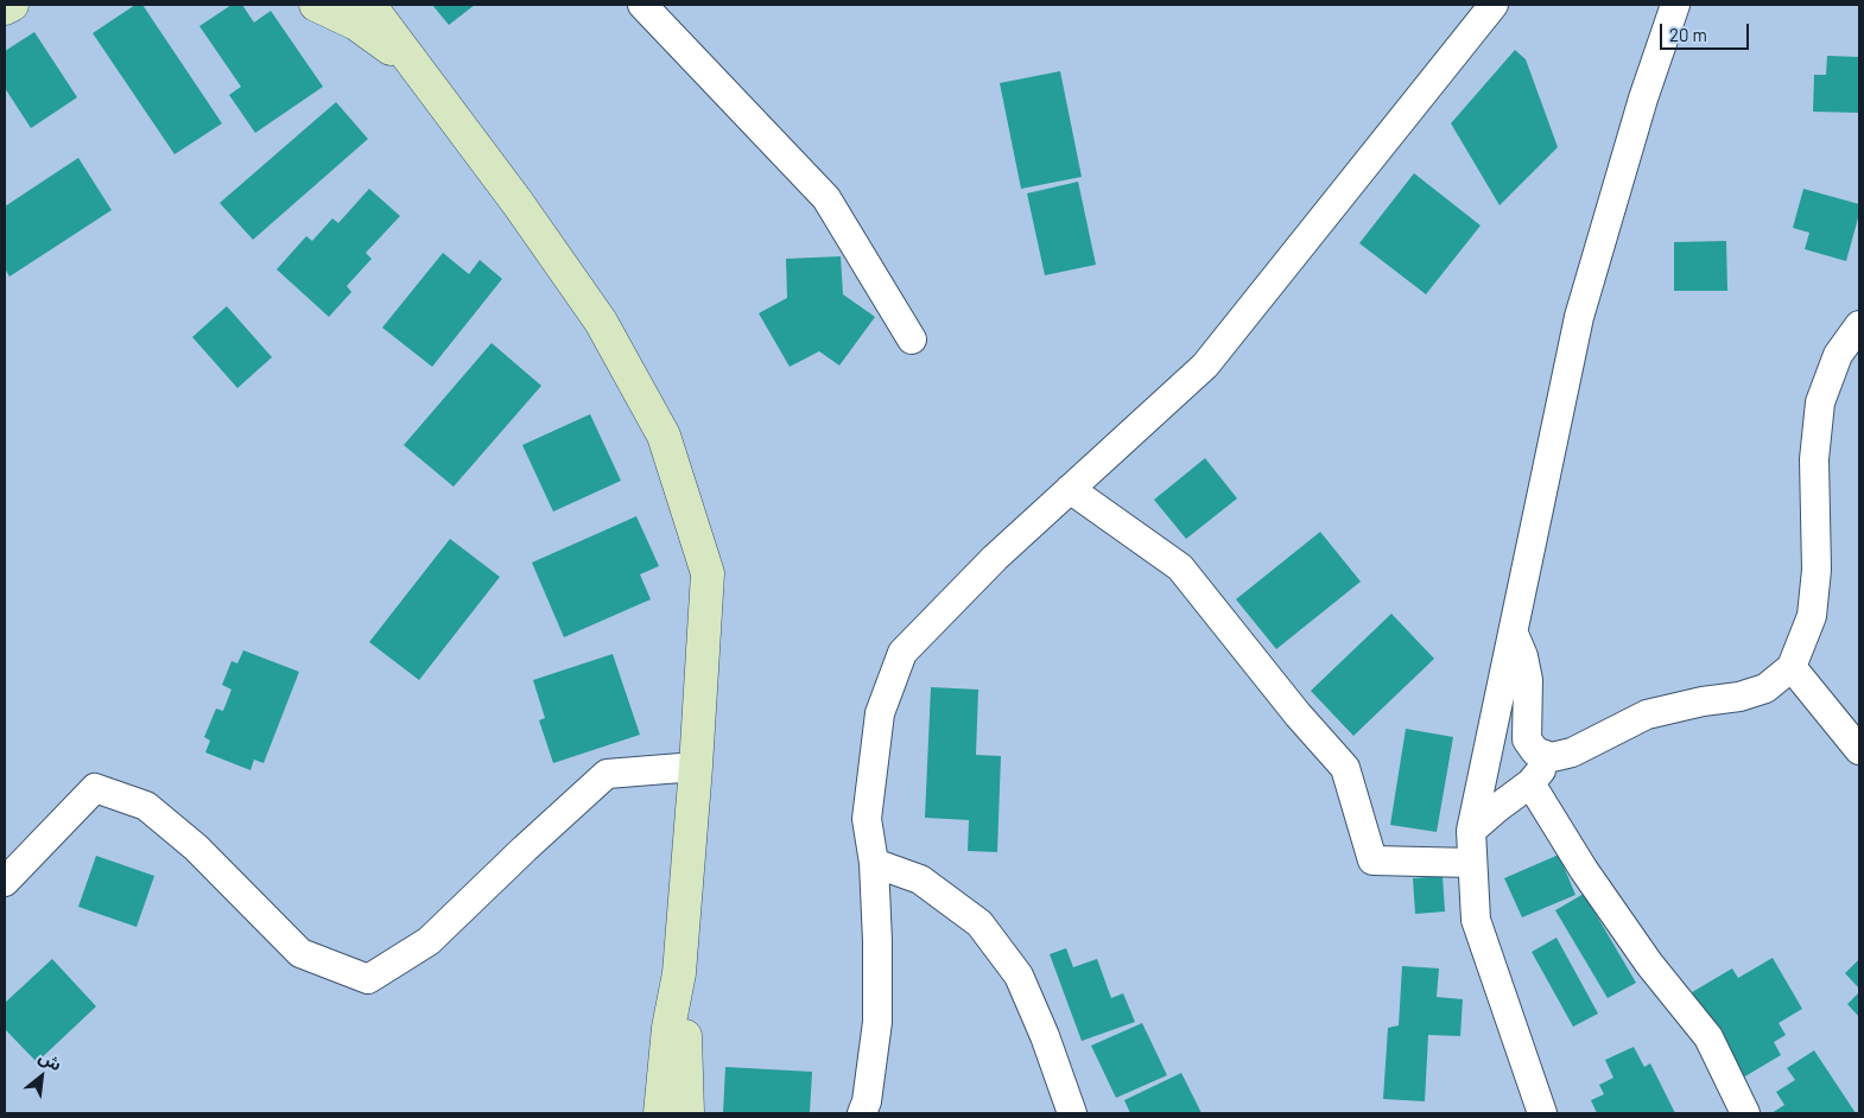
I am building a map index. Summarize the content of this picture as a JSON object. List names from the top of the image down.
{
  "scale_bar": "20 m",
  "north": "top right"
}
